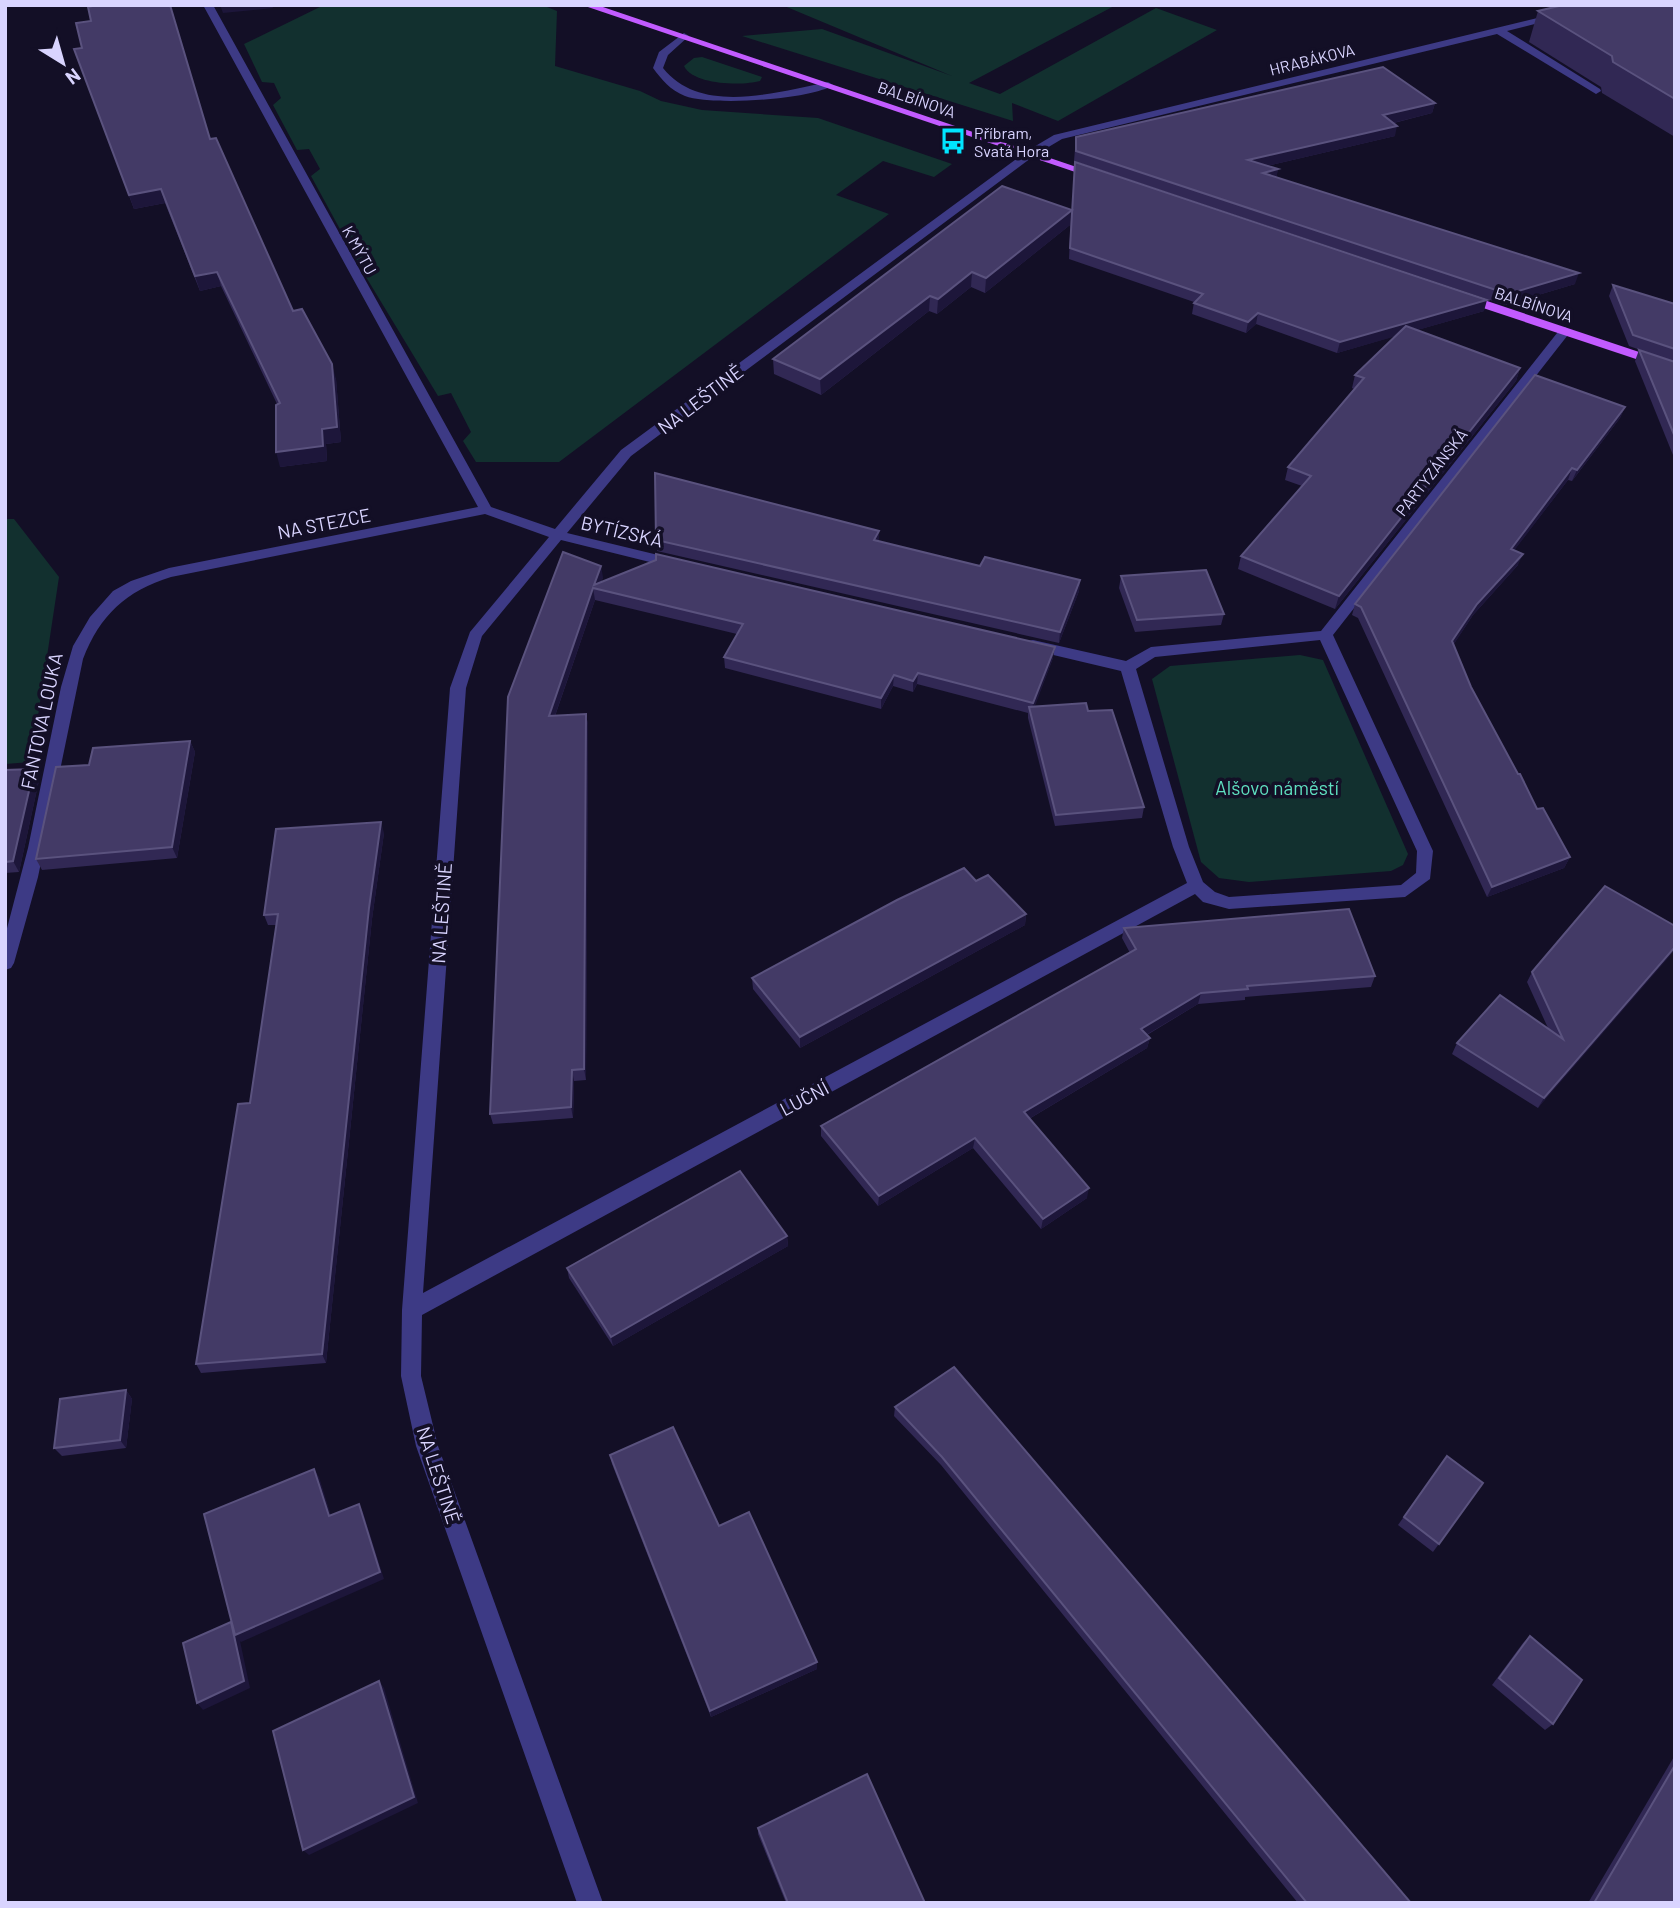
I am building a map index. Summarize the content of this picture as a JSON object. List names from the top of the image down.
{
  "streets": {
    "main road": ["BALBÍNOVA"],
    "street": [
      "HRABÁKOVA",
      "K MÝTU",
      "NA LEŠTINĚ",
      "PARTYZÁNSKÁ",
      "NA STEZCE",
      "BYTÍZSKÁ",
      "FANTOVA LOUKA",
      "LUČNÍ"
    ]
  },
  "crossings": [
    ["HRABÁKOVA", "BALBÍNOVA"],
    ["HRABÁKOVA", "NA LEŠTINĚ"],
    ["BALBÍNOVA", "NA LEŠTINĚ"],
    ["BALBÍNOVA", "PARTYZÁNSKÁ"],
    ["K MÝTU", "NA STEZCE"],
    ["K MÝTU", "BYTÍZSKÁ"],
    ["NA LEŠTINĚ", "BYTÍZSKÁ"],
    ["NA LEŠTINĚ", "LUČNÍ"],
    ["NA STEZCE", "BYTÍZSKÁ"],
    ["NA STEZCE", "FANTOVA LOUKA"]
  ],
  "parks": ["Alšovo náměstí"],
  "places": {
    "bus stop": ["Příbram, Svatá Hora"]
  },
  "north": "bottom right"
}
